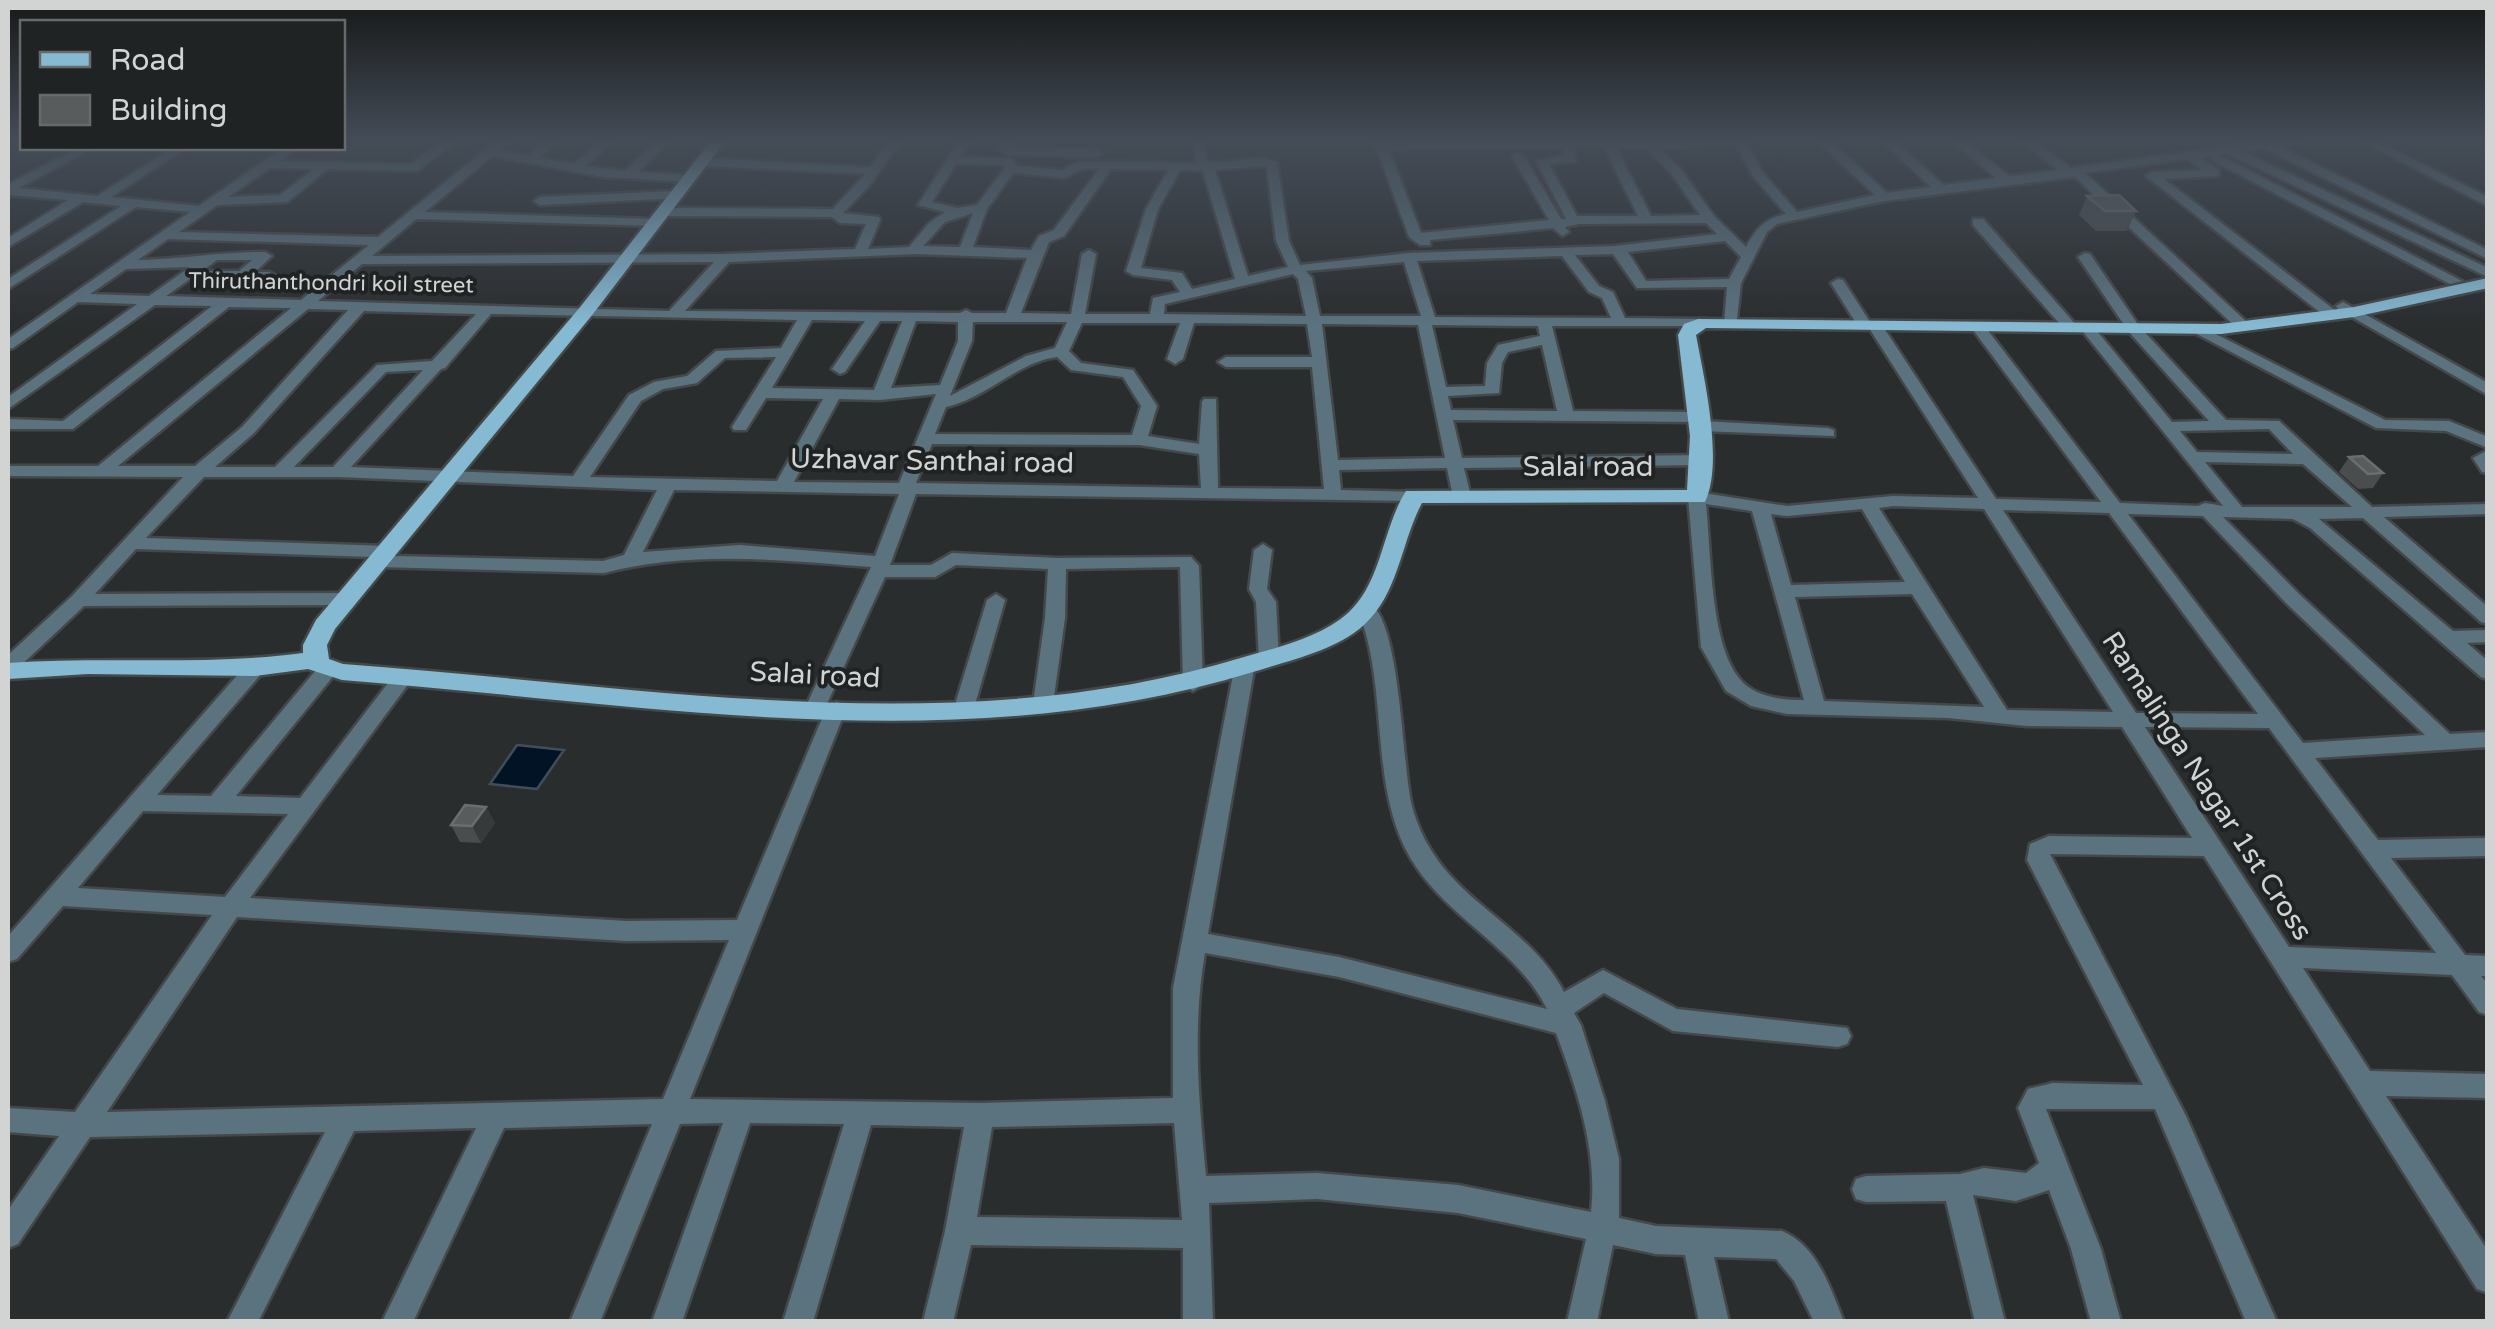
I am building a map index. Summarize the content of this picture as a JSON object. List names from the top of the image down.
{
  "streets": {
    "main road": ["Salai road"],
    "street": ["Thiruthanthondri koil street", "Uzhavar Santhai road", "Ramalinga Nagar 1st Cross"]
  },
  "crossings": [
    ["Uzhavar Santhai road", "Salai road"]
  ],
  "legend": ["Road", "Building"]
}
